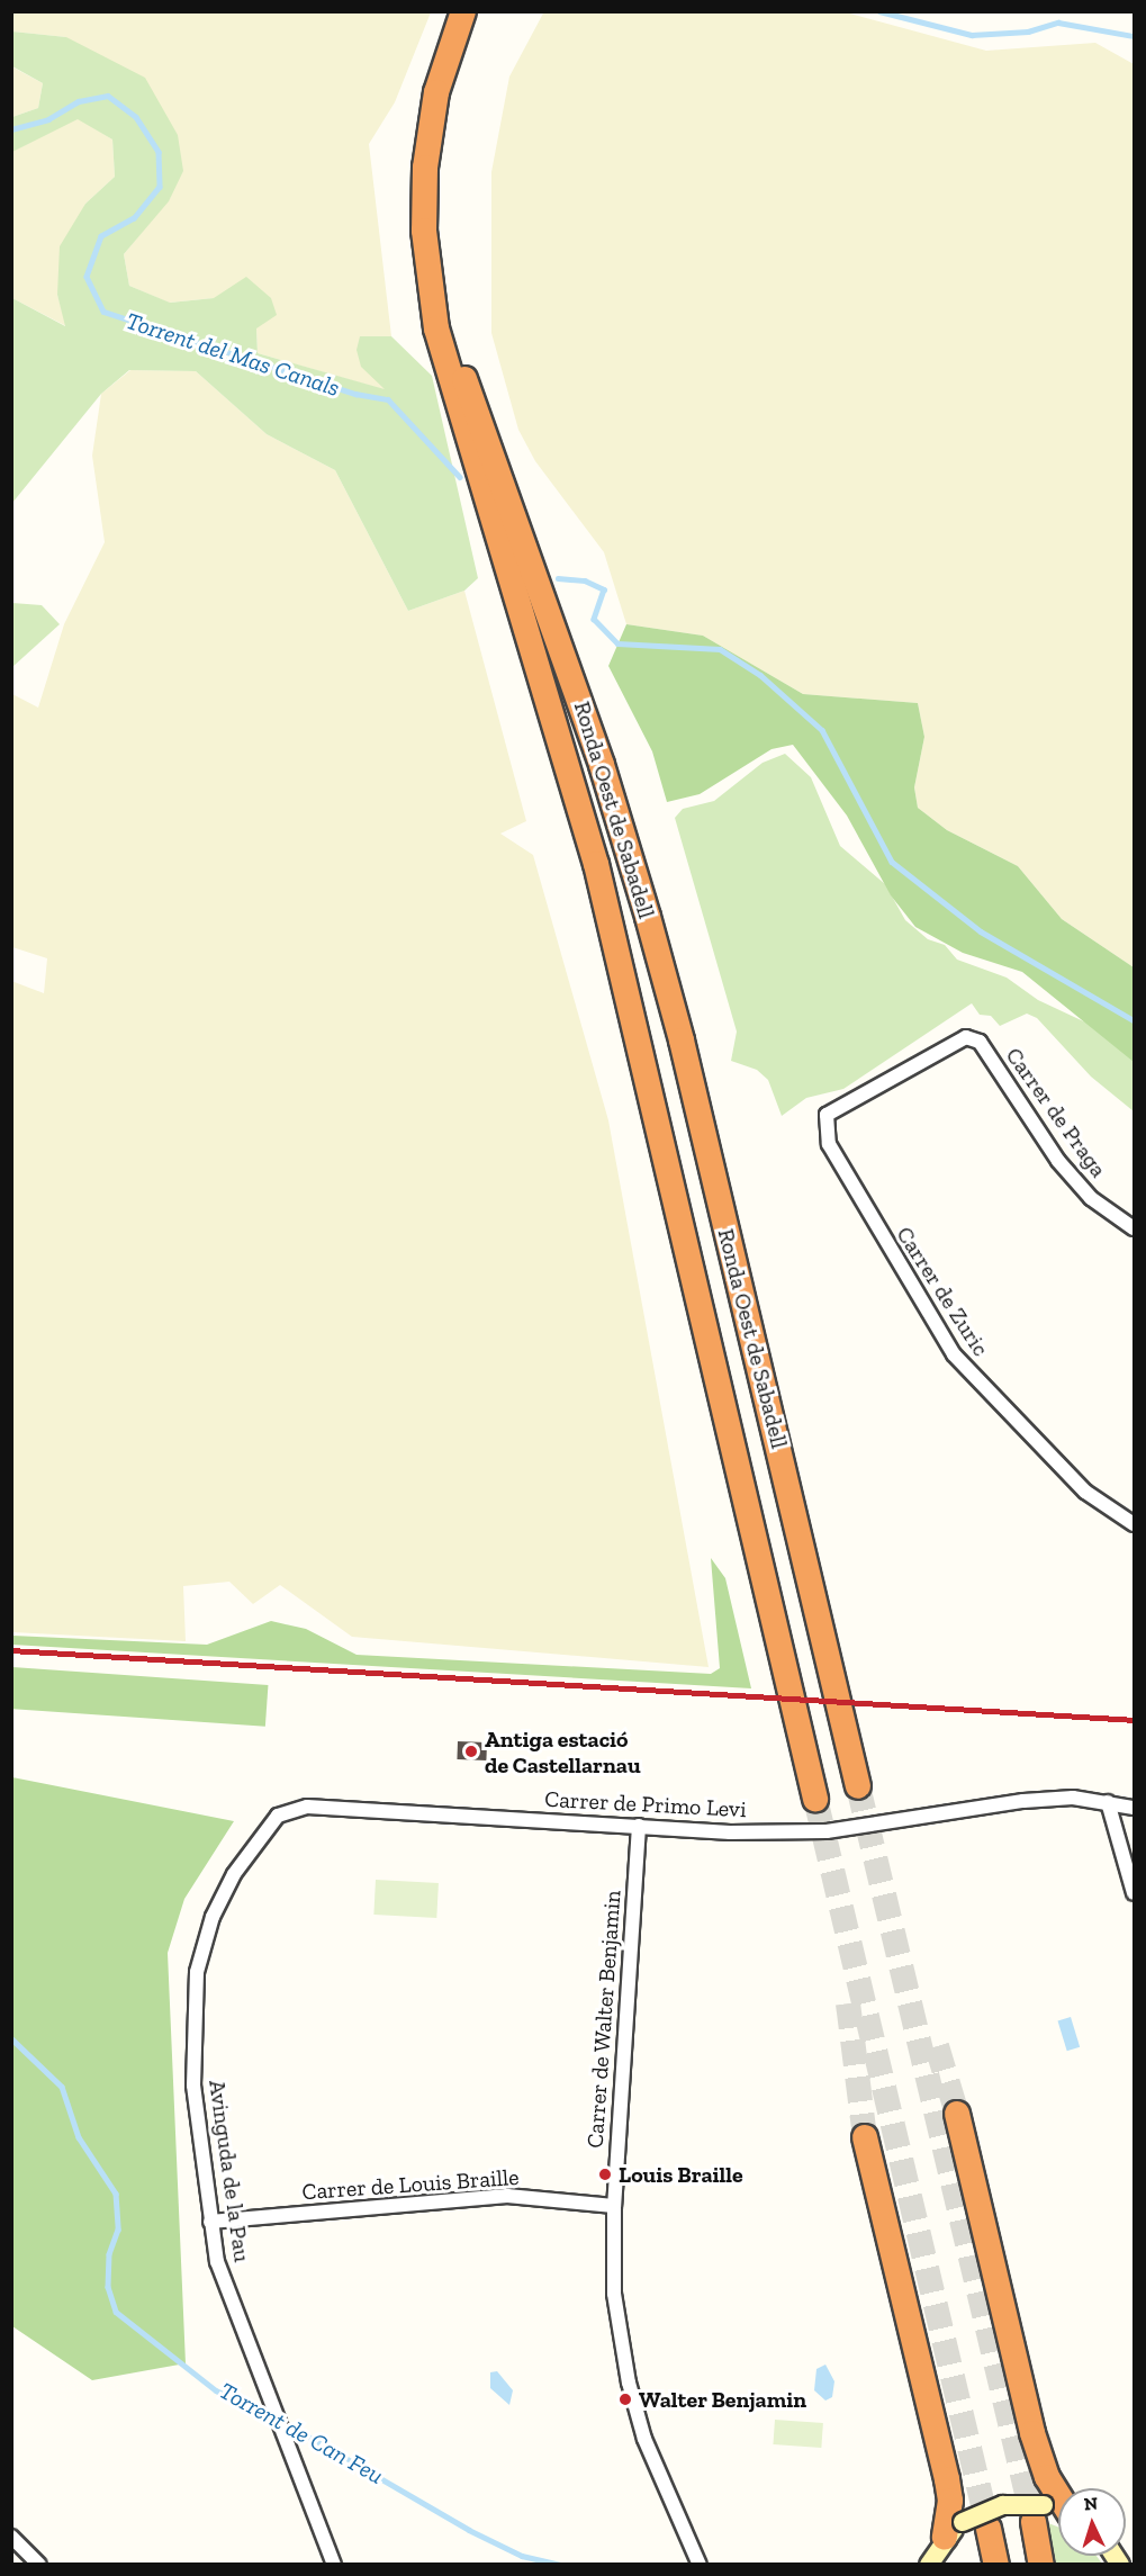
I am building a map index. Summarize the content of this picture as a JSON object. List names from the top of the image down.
{
  "streets": {
    "highway": ["Ronda Oest de Sabadell"],
    "street": [
      "Carrer de Praga",
      "Carrer de Zuric",
      "Carrer de Primo Levi",
      "Carrer de Walter Benjamin",
      "Avinguda de la Pau",
      "Carrer de Louis Braille"
    ]
  },
  "crossings": [
    ["Carrer de Praga", "Carrer de Zuric"],
    ["Carrer de Primo Levi", "Carrer de Walter Benjamin"],
    ["Carrer de Primo Levi", "Avinguda de la Pau"],
    ["Carrer de Walter Benjamin", "Carrer de Louis Braille"],
    ["Avinguda de la Pau", "Carrer de Louis Braille"]
  ],
  "water": ["Torrent del Mas Canals", "Torrent de Can Feu"],
  "places": ["Antiga estació de Castellarnau", "Louis Braille", "Walter Benjamin"],
  "north": "top"
}
